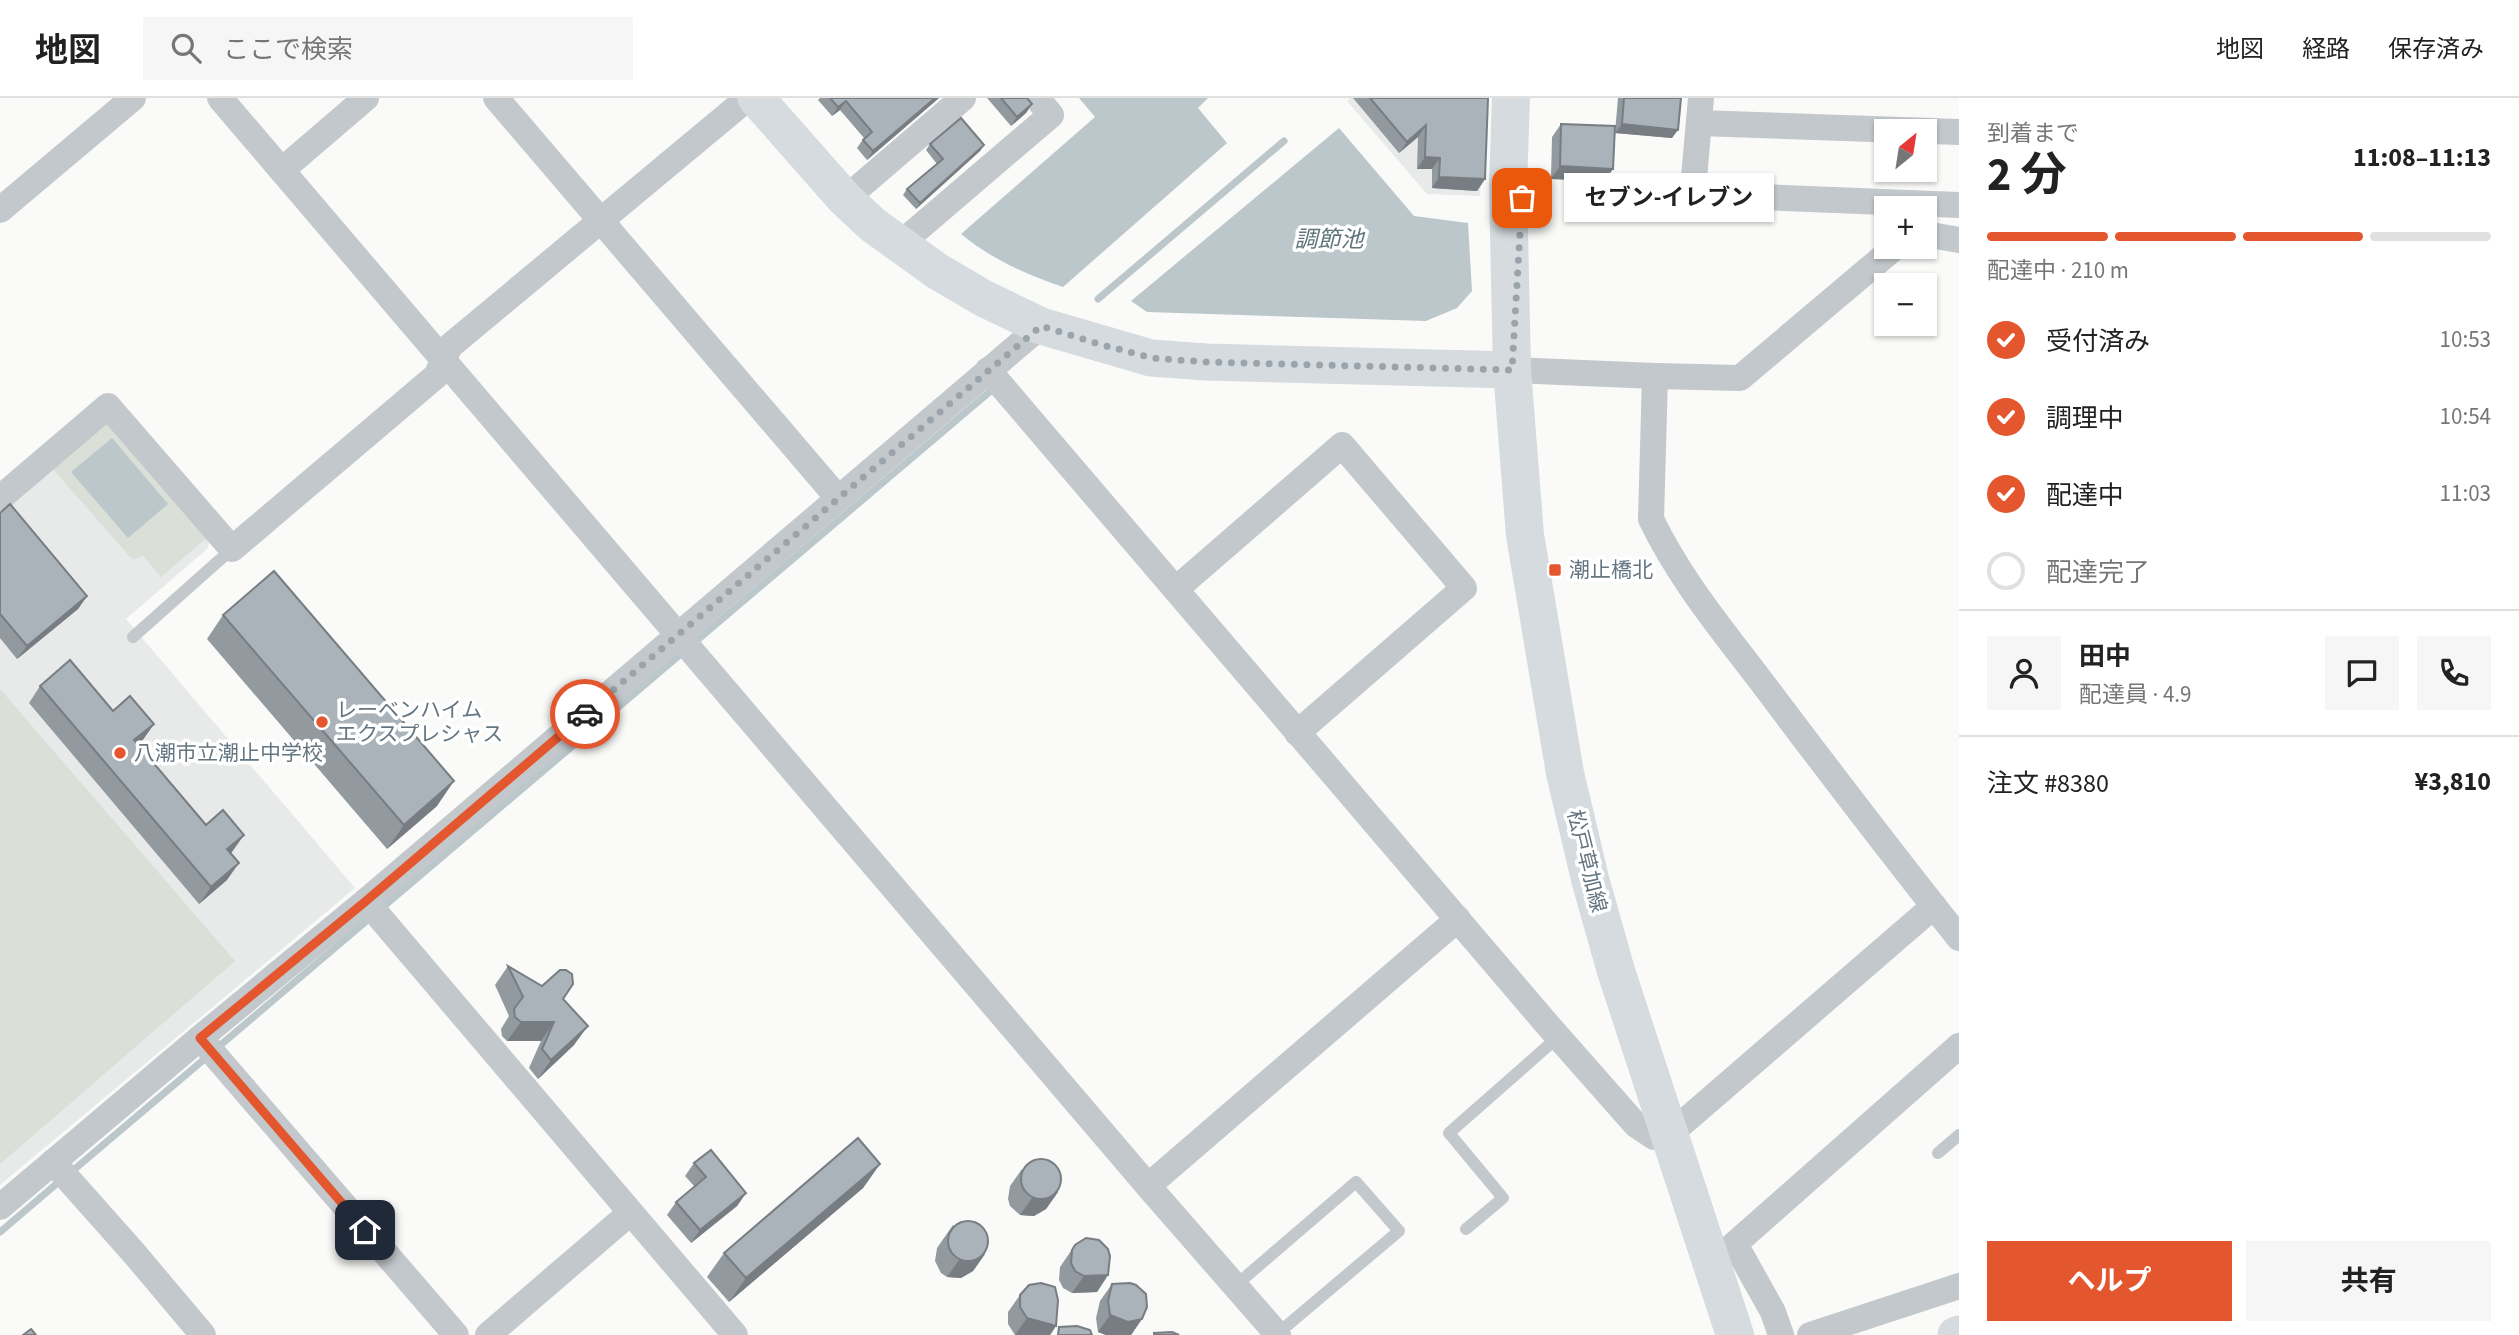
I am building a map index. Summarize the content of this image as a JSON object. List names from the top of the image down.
{
  "streets": {
    "main road": ["松戸草加線"]
  },
  "water": ["調節池"],
  "places": {
    "other": ["セブン-イレブン", "レーベンハイム エクスプレシャス", "八潮市立潮止中学校"],
    "transit": ["潮止橋北"]
  },
  "north": "top right",
  "page": {
    "header": "地図",
    "search": "ここで検索",
    "nav": ["地図", "経路", "保存済み"],
    "heading": ["2 分", "到着まで", "11:08–11:13"],
    "panel": [
      "田中",
      "配達員 · 4.9",
      "注文 #8380",
      "¥3,810"
    ],
    "map_buttons": ["+", "−"],
    "bubble": "セブン-イレブン",
    "bar": "配達中 · 210 m",
    "list": [
      ["受付済み", "10:53"],
      ["調理中", "10:54"],
      ["配達中", "11:03"],
      "配達完了"
    ],
    "buttons": ["ヘルプ", "共有"]
  }
}
